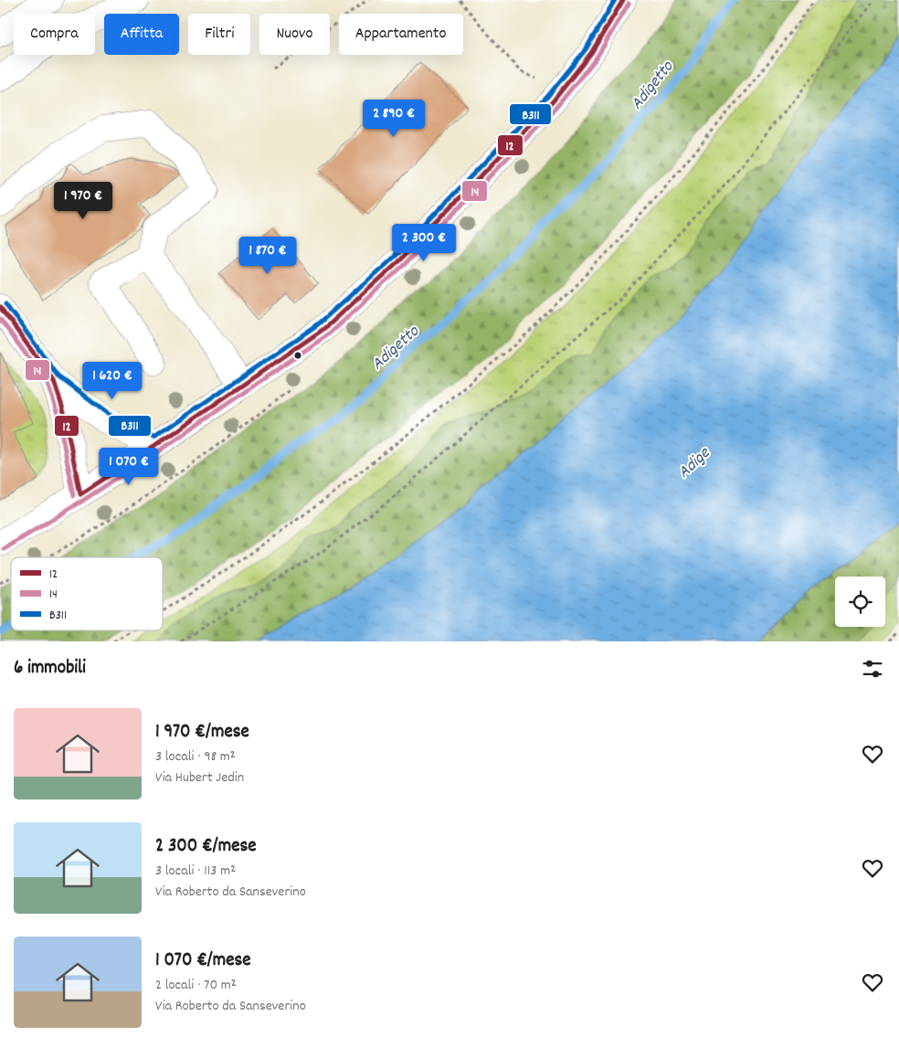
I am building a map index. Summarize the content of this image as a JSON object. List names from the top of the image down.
{
  "water": ["Adigetto", "Adige"],
  "lines": ["transit line 12", "transit line B311", "transit line 14"],
  "legend": ["12", "14", "B311"],
  "page": {
    "chip": [
      "Compra",
      "Affitta",
      "Filtri",
      "Nuovo",
      "Appartamento"
    ],
    "price": [
      "2 890 €",
      "1 970 €",
      "2 300 €",
      "1 870 €",
      "1 620 €",
      "1 070 €"
    ],
    "heading": "6 immobili",
    "list": [
      {
        "name": "1 970 €/mese",
        "note": "3 locali · 98 m² · Via Hubert Jedin"
      },
      {
        "name": "2 300 €/mese",
        "note": "3 locali · 113 m² · Via Roberto da Sanseverino"
      },
      {
        "name": "1 070 €/mese",
        "note": "2 locali · 70 m² · Via Roberto da Sanseverino"
      }
    ]
  }
}
